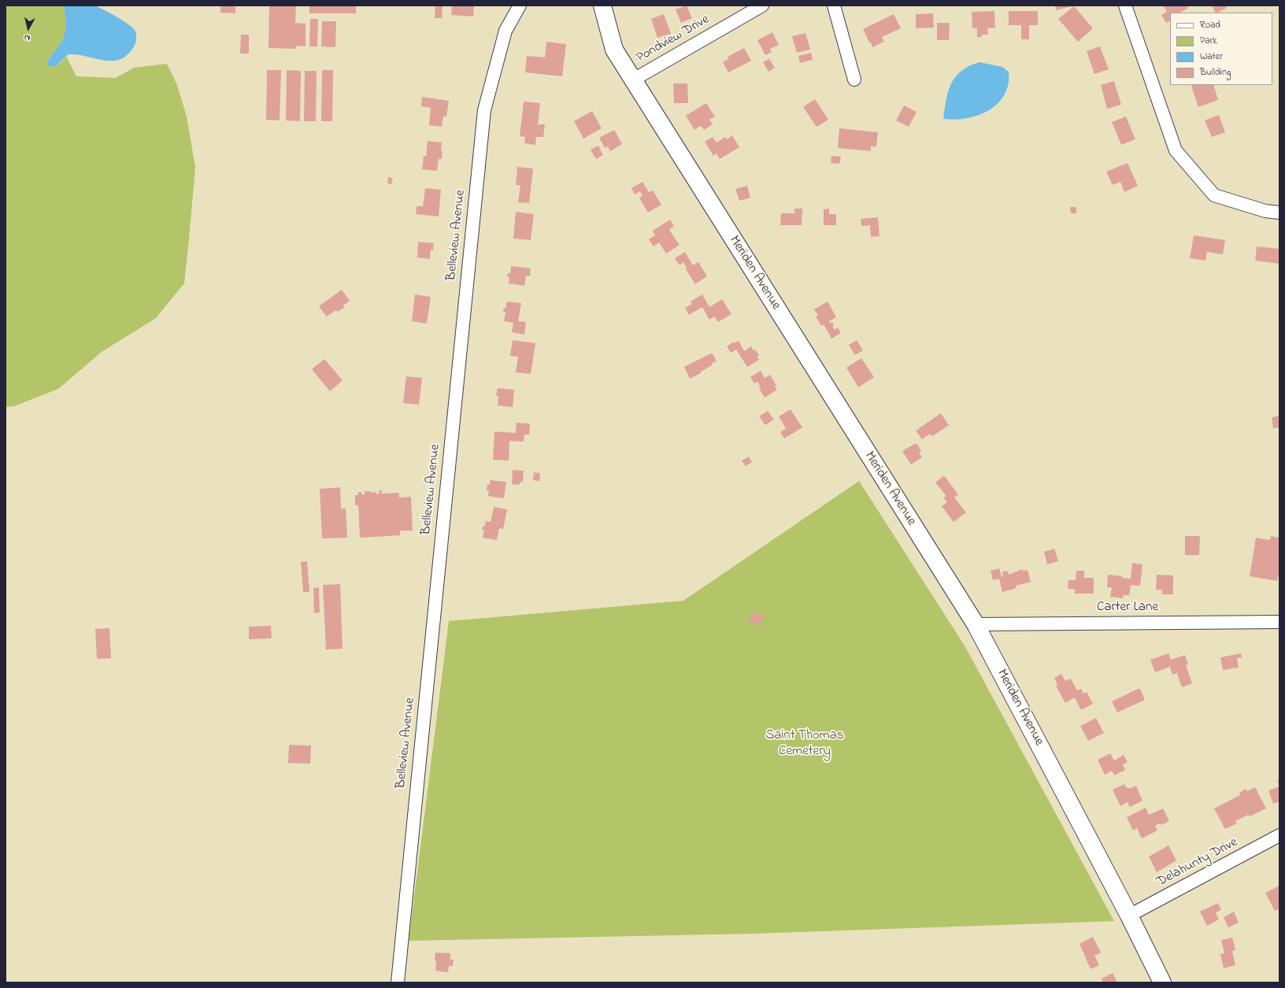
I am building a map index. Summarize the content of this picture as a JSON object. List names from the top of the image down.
{
  "streets": {
    "main road": ["Meriden Avenue"],
    "street": [
      "Pondview Drive",
      "Belleview Avenue",
      "Carter Lane",
      "Delahunty Drive"
    ]
  },
  "crossings": [
    ["Pondview Drive", "Meriden Avenue"],
    ["Meriden Avenue", "Carter Lane"],
    ["Meriden Avenue", "Delahunty Drive"]
  ],
  "parks": ["Saint Thomas Cemetery"],
  "legend": [
    "Road",
    "Park",
    "Water",
    "Building"
  ],
  "north": "bottom"
}
